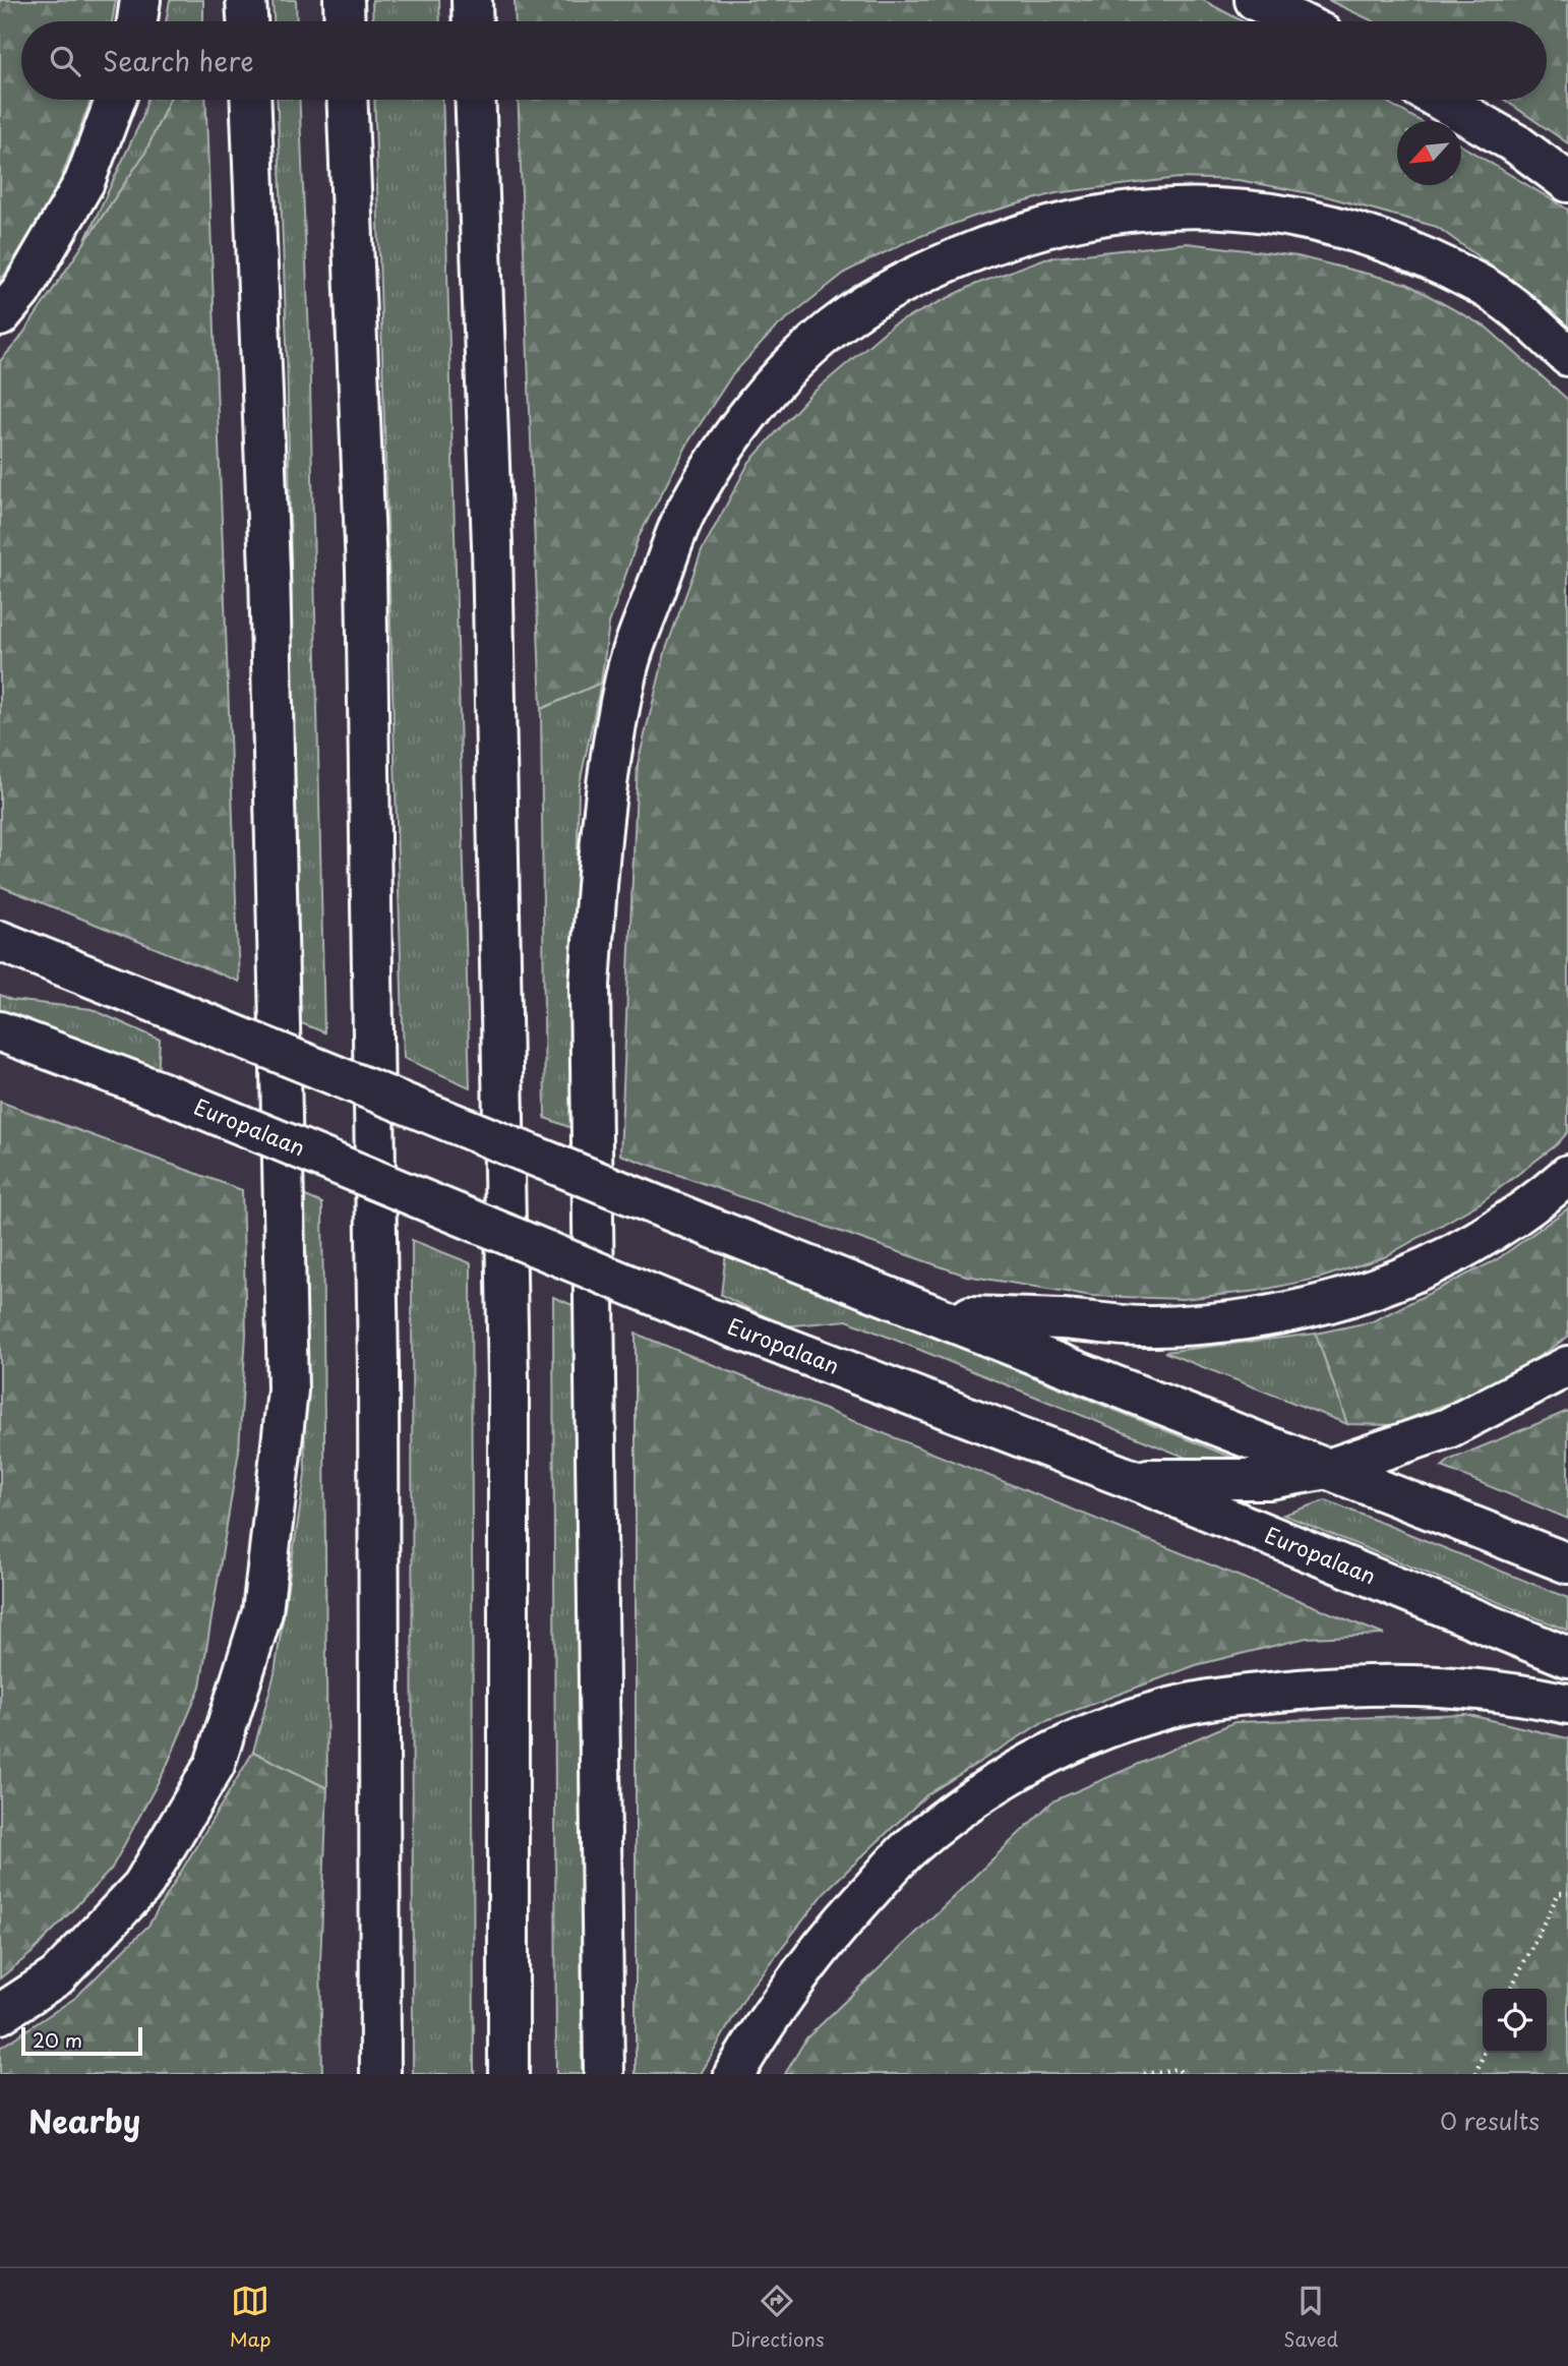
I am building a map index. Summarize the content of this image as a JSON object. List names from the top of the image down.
{
  "streets": {
    "highway": ["Europalaan"]
  },
  "scale_bar": "20 m",
  "north": "bottom left",
  "page": {
    "search": "Search here",
    "scale": "20 m",
    "heading": ["Nearby", "0 results"],
    "nav": ["Map", "Directions", "Saved"]
  }
}
